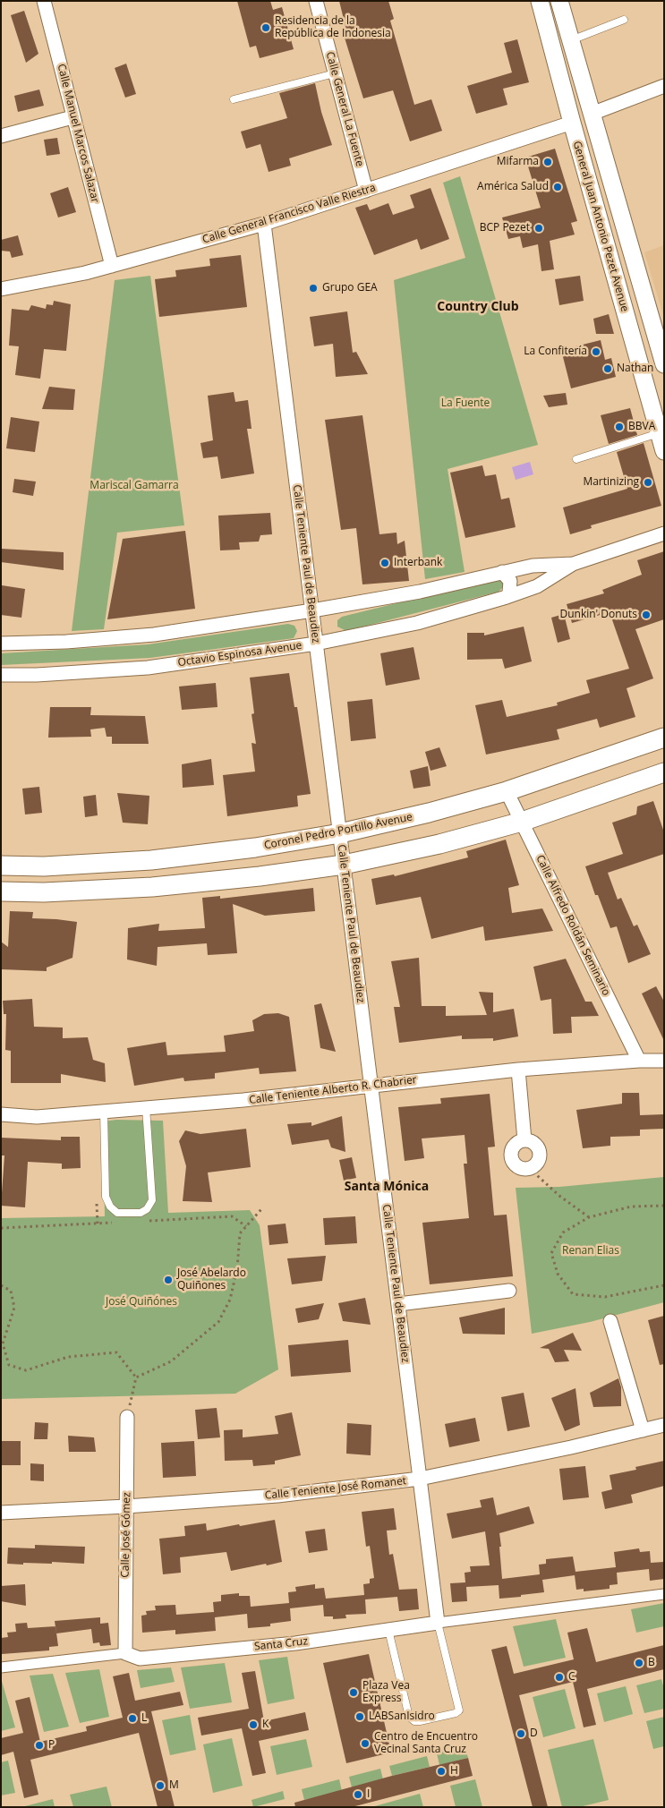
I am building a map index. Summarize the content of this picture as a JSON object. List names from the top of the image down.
{
  "streets": {
    "main road": ["Coronel Pedro Portillo Avenue"],
    "street": [
      "Calle General La Fuente",
      "Calle Manuel Marcos Salazar",
      "Calle General Francisco Valle Riestra",
      "General Juan Antonio Pezet Avenue",
      "Calle Teniente Paul de Beaudiez",
      "Octavio Espinosa Avenue",
      "Calle Alfredo Roldán Seminario",
      "Calle Teniente Alberto R. Chabrier",
      "Calle Teniente José Romanet",
      "Calle José Gómez",
      "Santa Cruz"
    ]
  },
  "crossings": [
    ["Calle General La Fuente", "Calle General Francisco Valle Riestra"],
    ["Calle Manuel Marcos Salazar", "Calle General Francisco Valle Riestra"],
    ["Calle General Francisco Valle Riestra", "General Juan Antonio Pezet Avenue"],
    ["Calle General Francisco Valle Riestra", "Calle Teniente Paul de Beaudiez"],
    ["Calle Teniente Paul de Beaudiez", "Octavio Espinosa Avenue"],
    ["Calle Teniente Paul de Beaudiez", "Coronel Pedro Portillo Avenue"],
    ["Calle Teniente Paul de Beaudiez", "Calle Teniente Alberto R. Chabrier"],
    ["Calle Teniente Paul de Beaudiez", "Calle Teniente José Romanet"],
    ["Calle Teniente Paul de Beaudiez", "Santa Cruz"],
    ["Coronel Pedro Portillo Avenue", "Calle Alfredo Roldán Seminario"],
    ["Calle Alfredo Roldán Seminario", "Calle Teniente Alberto R. Chabrier"],
    ["Calle Teniente José Romanet", "Calle José Gómez"],
    ["Calle José Gómez", "Santa Cruz"]
  ],
  "districts": ["Country Club", "Santa Mónica"],
  "parks": [
    "La Fuente",
    "Mariscal Gamarra",
    "Renan Elias",
    "José Quiñónes"
  ],
  "places": [
    "Residencia de la República de Indonesia",
    "Mifarma",
    "América Salud",
    "BCP Pezet",
    "Grupo GEA",
    "La Confitería",
    "Nathan",
    "BBVA",
    "Martinizing",
    "Interbank",
    "Dunkin' Donuts",
    "José Abelardo Quiñones",
    "B",
    "C",
    "Plaza Vea Express",
    "LABSanIsidro",
    "L",
    "K",
    "D",
    "Centro de Encuentro Vecinal Santa Cruz",
    "P",
    "H",
    "M",
    "I"
  ]
}
